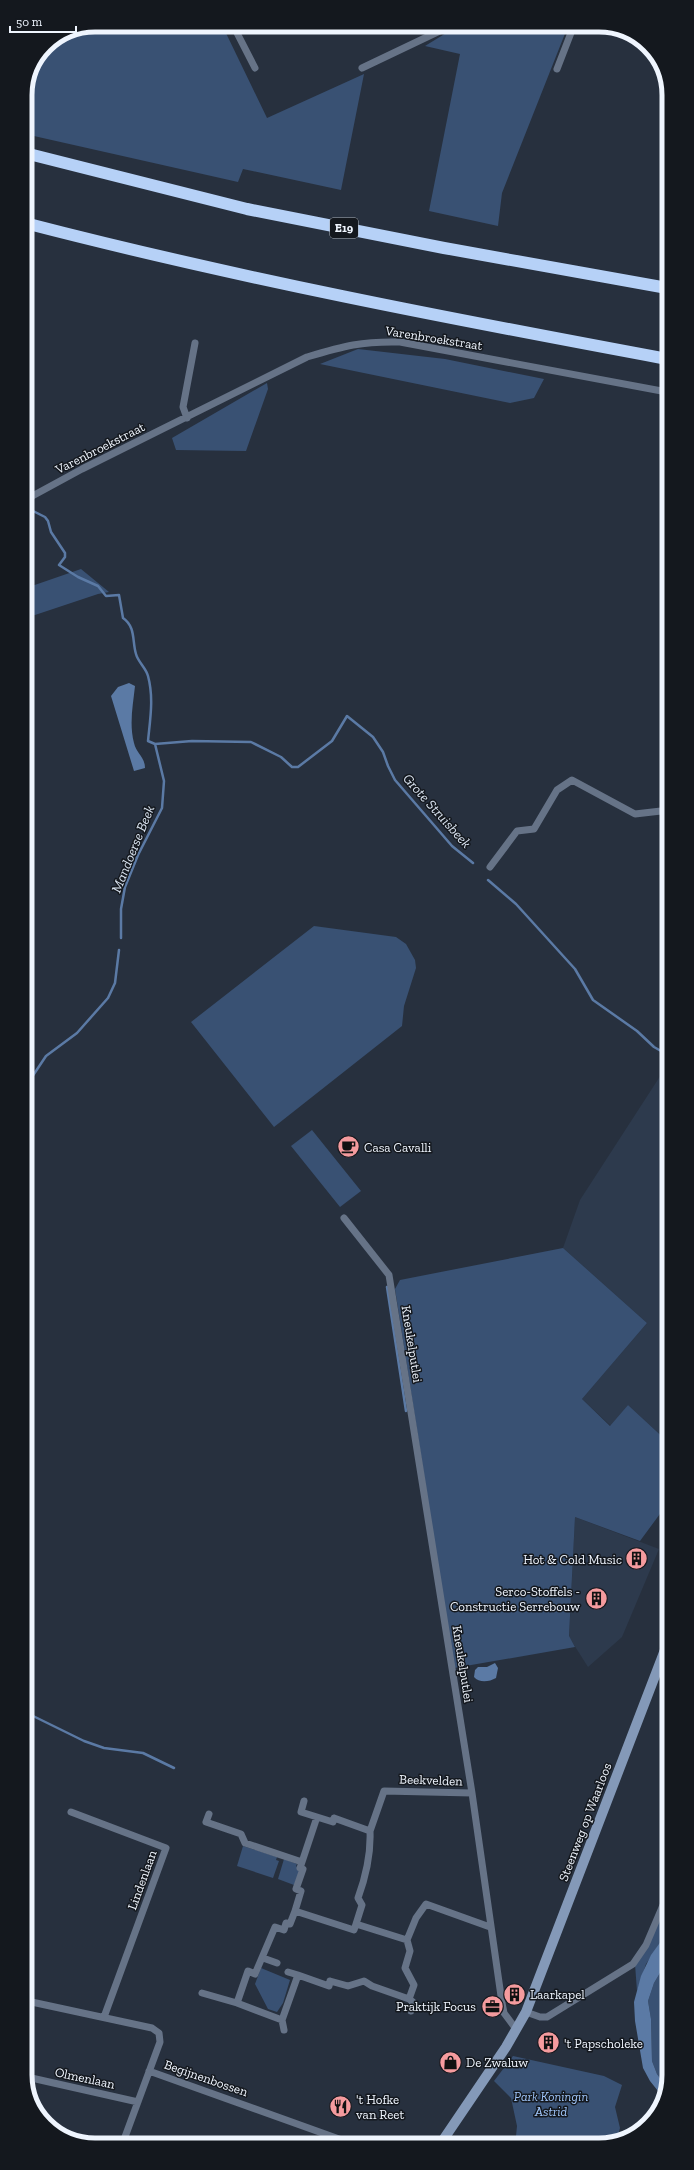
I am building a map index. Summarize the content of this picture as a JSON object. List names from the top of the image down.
{
  "streets": {
    "highway": ["E19"],
    "street": [
      "Varenbroekstraat",
      "Kneukelputlei",
      "Beekvelden",
      "Steenweg op Waarloos",
      "Lindenlaan",
      "Olmenlaan",
      "Begijnenbossen"
    ]
  },
  "crossings": [
    ["Kneukelputlei", "Beekvelden"],
    ["Kneukelputlei", "Steenweg op Waarloos"],
    ["Lindenlaan", "Begijnenbossen"]
  ],
  "water": ["Grote Struisbeek", "Mandoerse Beek"],
  "parks": ["Park Koningin Astrid"],
  "places": {
    "cafe": ["Casa Cavalli"],
    "building": [
      "Hot & Cold Music",
      "Serco-Stoffels - Constructie Serrebouw",
      "Laarkapel",
      "'t Papscholeke"
    ],
    "office": ["Praktijk Focus"],
    "shop": ["De Zwaluw"],
    "restaurant": ["'t Hofke van Reet"]
  },
  "scale_bar": "50 m"
}
